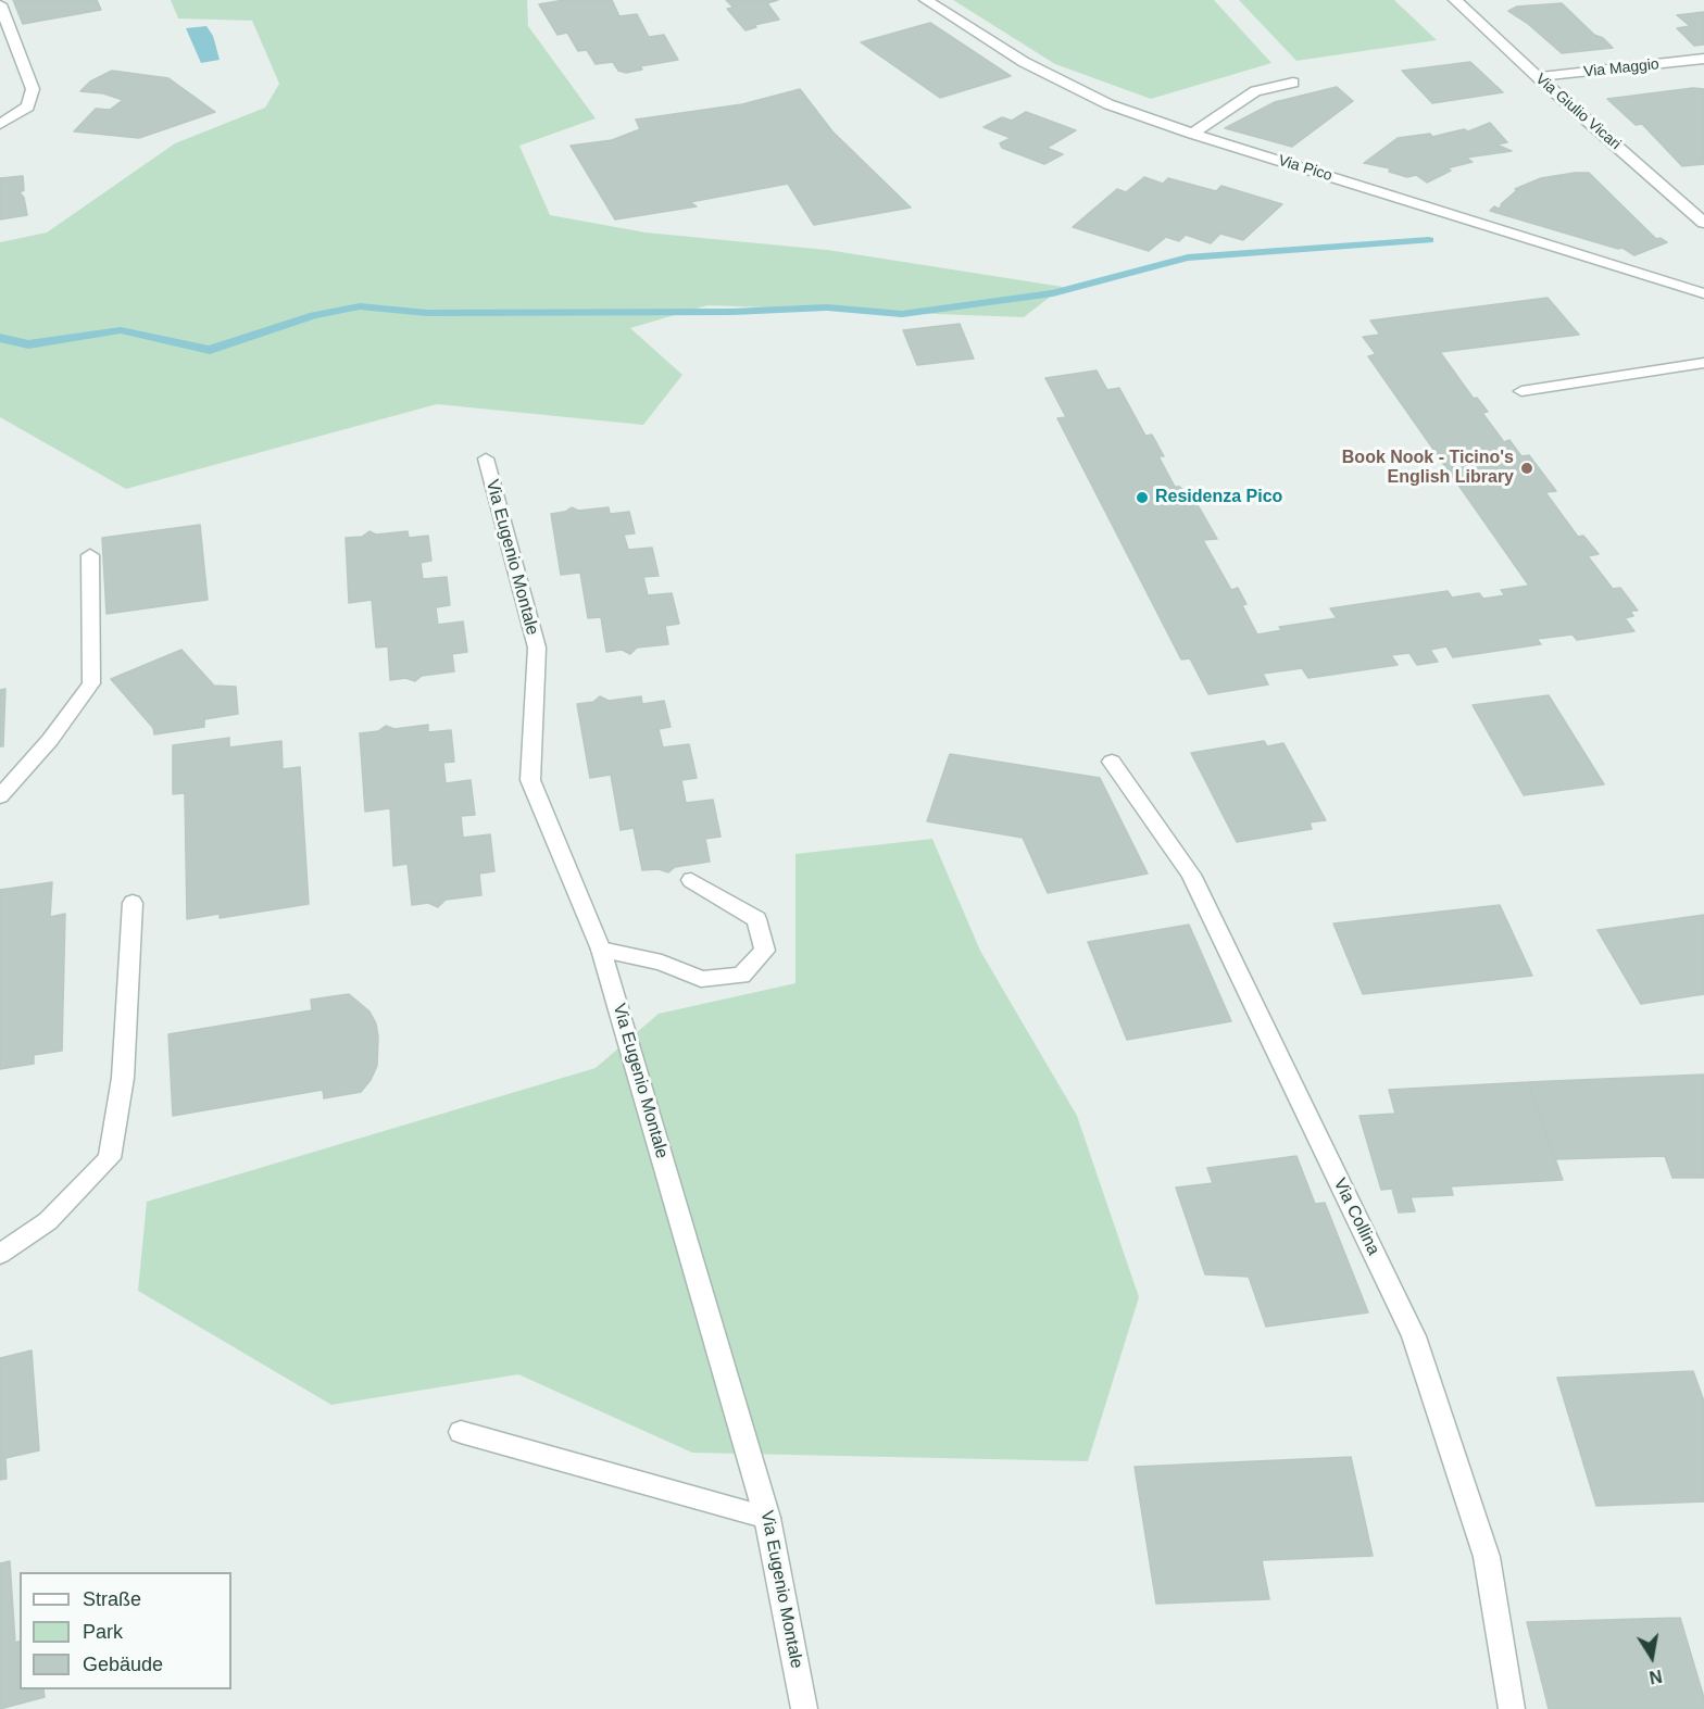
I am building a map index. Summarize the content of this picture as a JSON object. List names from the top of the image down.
{
  "streets": {
    "street": [
      "Via Maggio",
      "Via Giulio Vicari",
      "Via Pico",
      "Via Eugenio Montale",
      "Via Collina"
    ]
  },
  "crossings": [
    ["Via Maggio", "Via Giulio Vicari"]
  ],
  "places": ["Book Nook - Ticino's English Library", "Residenza Pico"],
  "legend": ["Straße", "Park", "Gebäude"],
  "north": "bottom"
}
